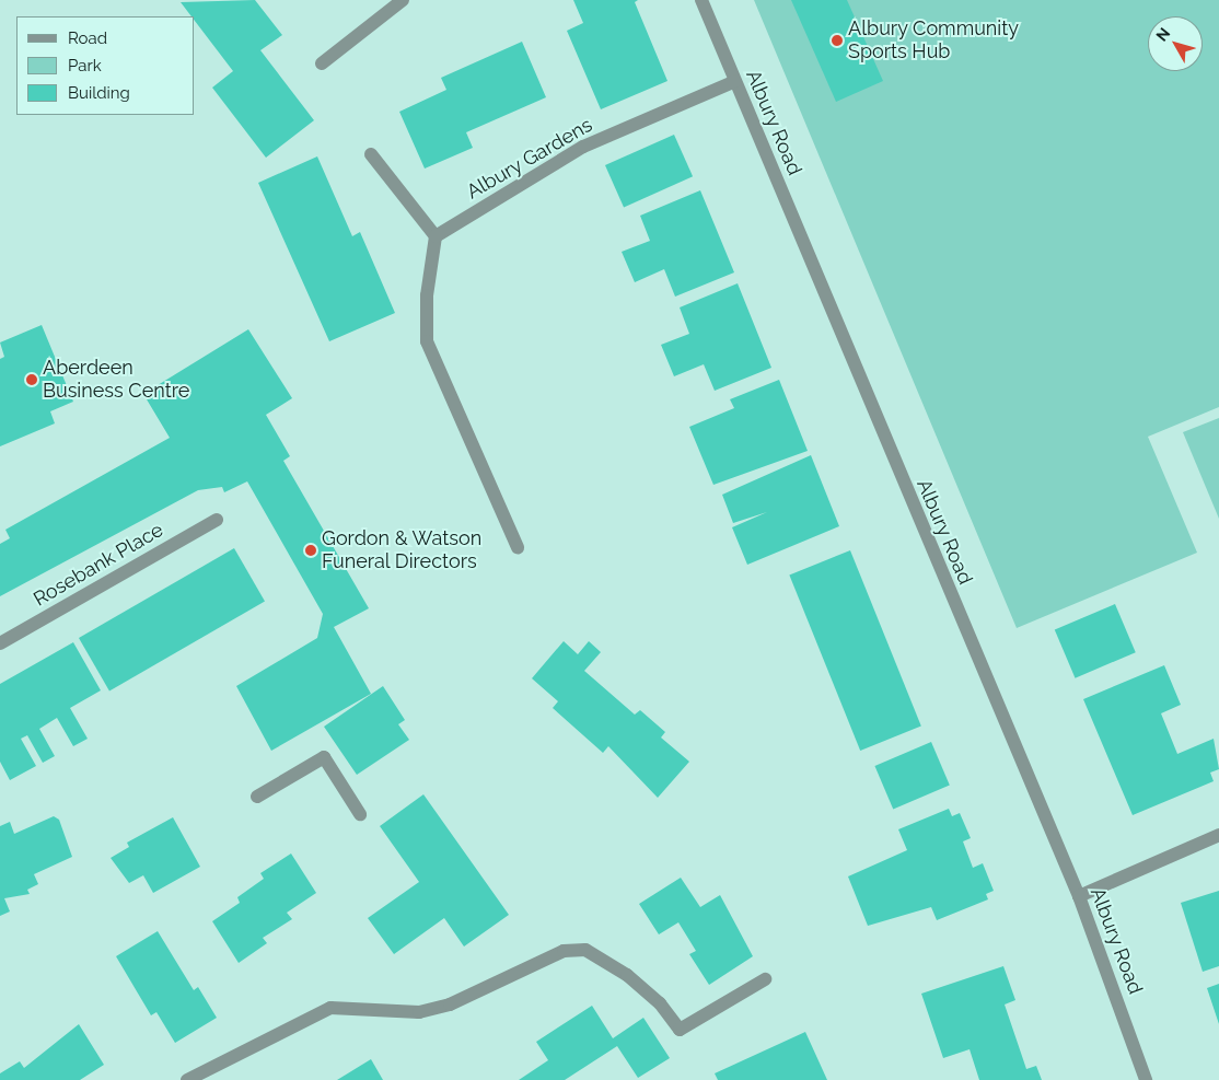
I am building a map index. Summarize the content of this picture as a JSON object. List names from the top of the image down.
{
  "streets": {
    "street": ["Albury Road", "Albury Gardens", "Rosebank Place"]
  },
  "crossings": [
    ["Albury Road", "Albury Gardens"]
  ],
  "places": ["Albury Community Sports Hub", "Aberdeen Business Centre", "Gordon & Watson Funeral Directors"],
  "legend": ["Road", "Park", "Building"],
  "north": "top left"
}
